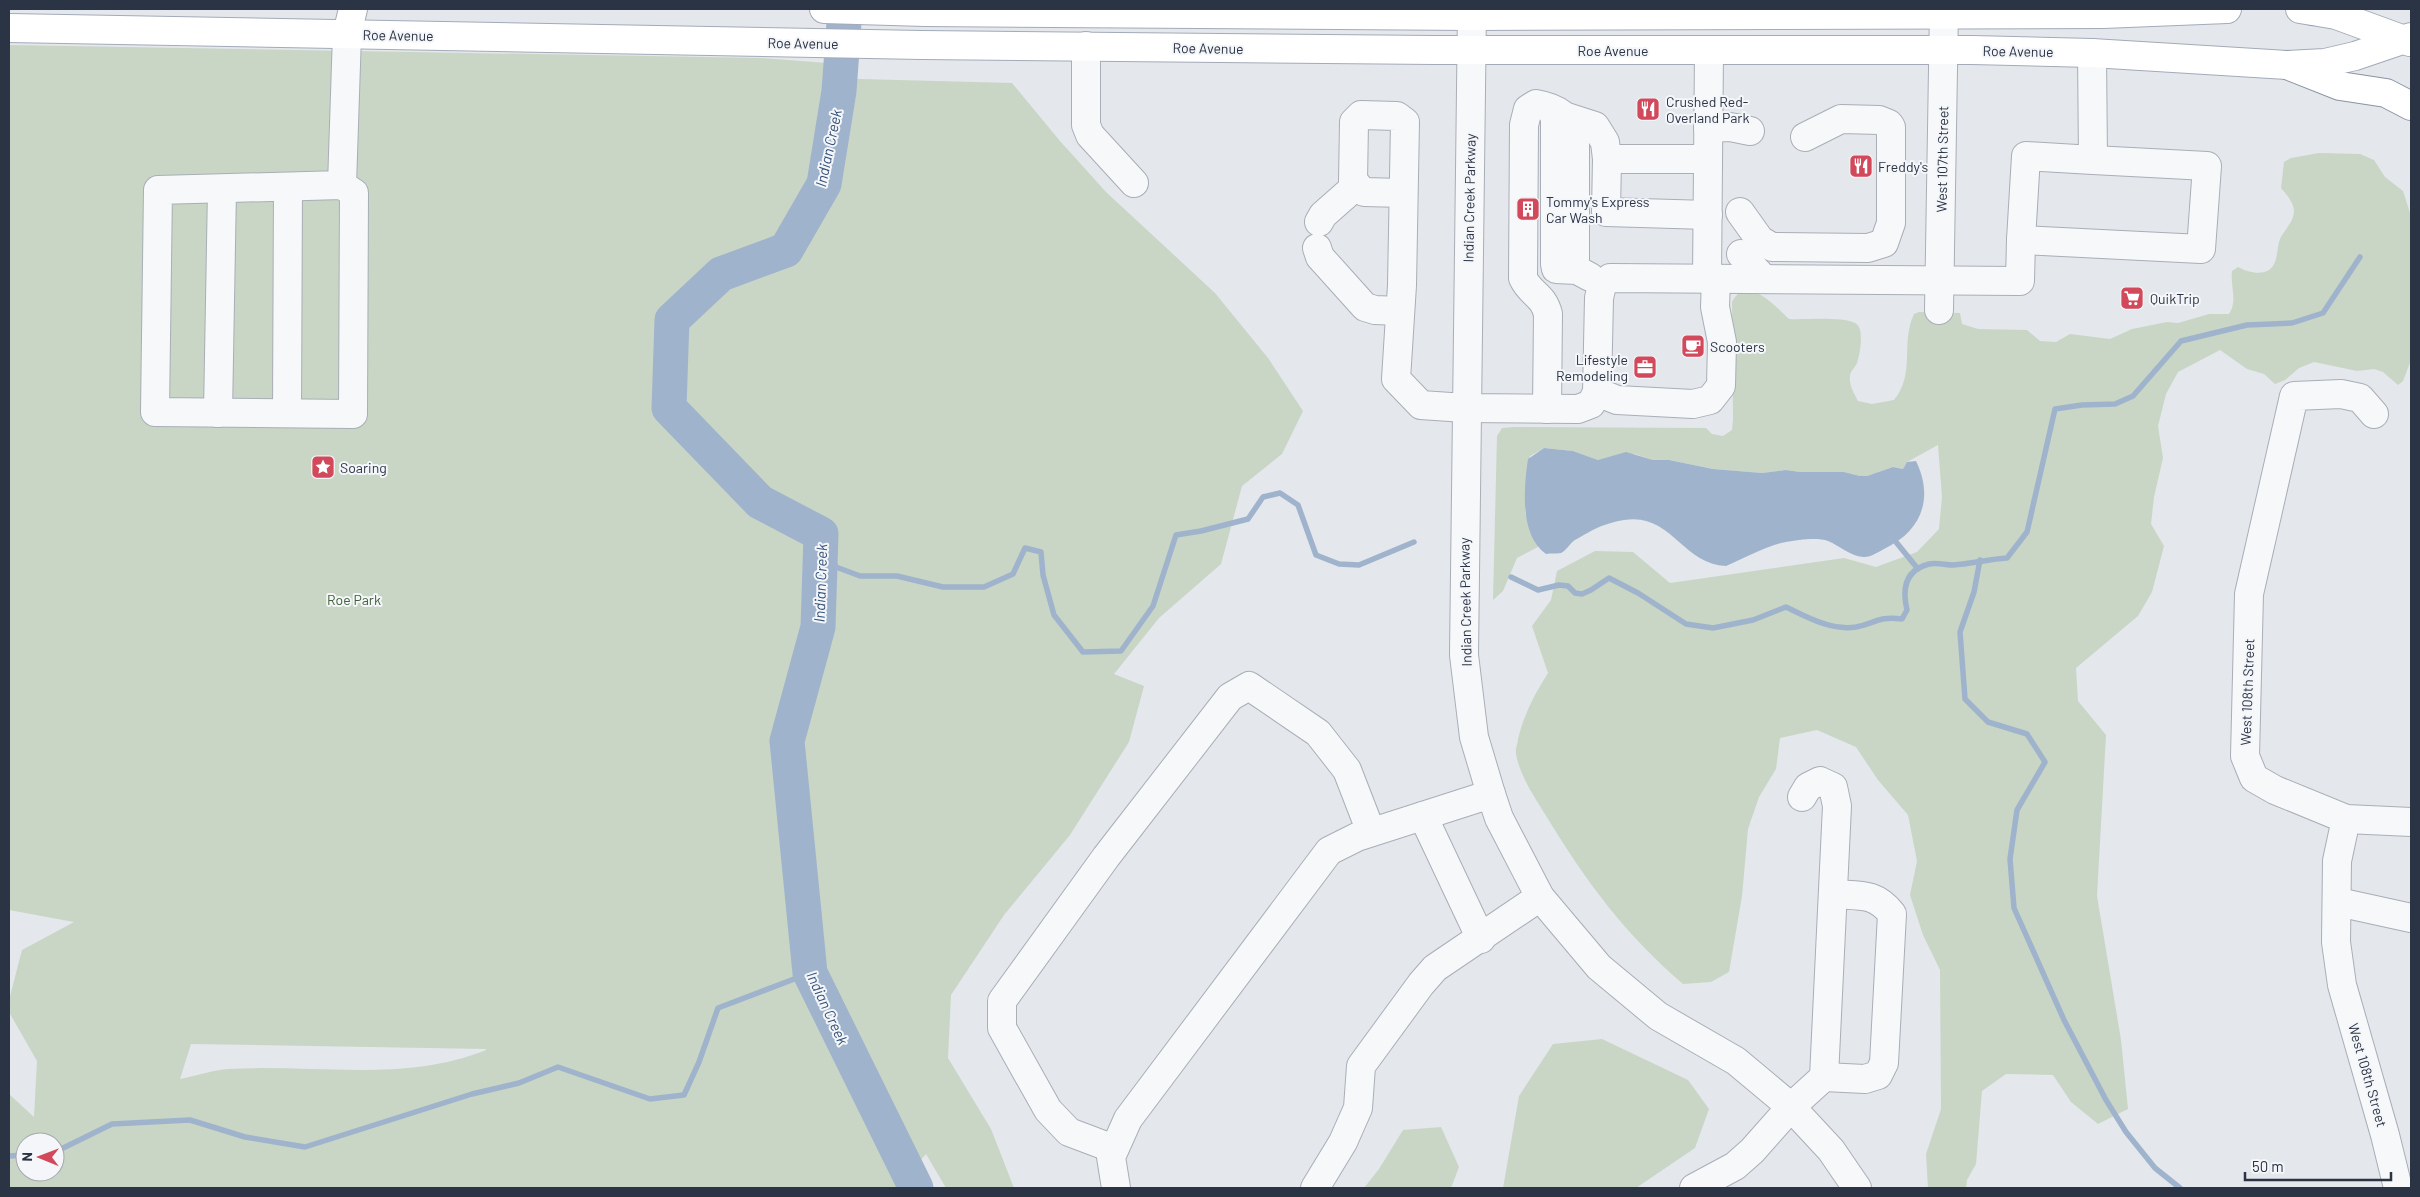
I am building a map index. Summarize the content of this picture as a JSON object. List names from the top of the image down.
{
  "streets": {
    "main road": ["Roe Avenue"],
    "street": ["West 107th Street", "Indian Creek Parkway", "West 108th Street"]
  },
  "crossings": [
    ["Roe Avenue", "West 107th Street"],
    ["Roe Avenue", "Indian Creek Parkway"]
  ],
  "water": ["Indian Creek"],
  "parks": ["Roe Park"],
  "places": {
    "restaurant": ["Crushed Red- Overland Park", "Freddy's"],
    "building": ["Tommy's Express Car Wash"],
    "supermarket": ["QuikTrip"],
    "cafe": ["Scooters"],
    "office": ["Lifestyle Remodeling"],
    "place": ["Soaring"]
  },
  "scale_bar": "50 m",
  "north": "left"
}
